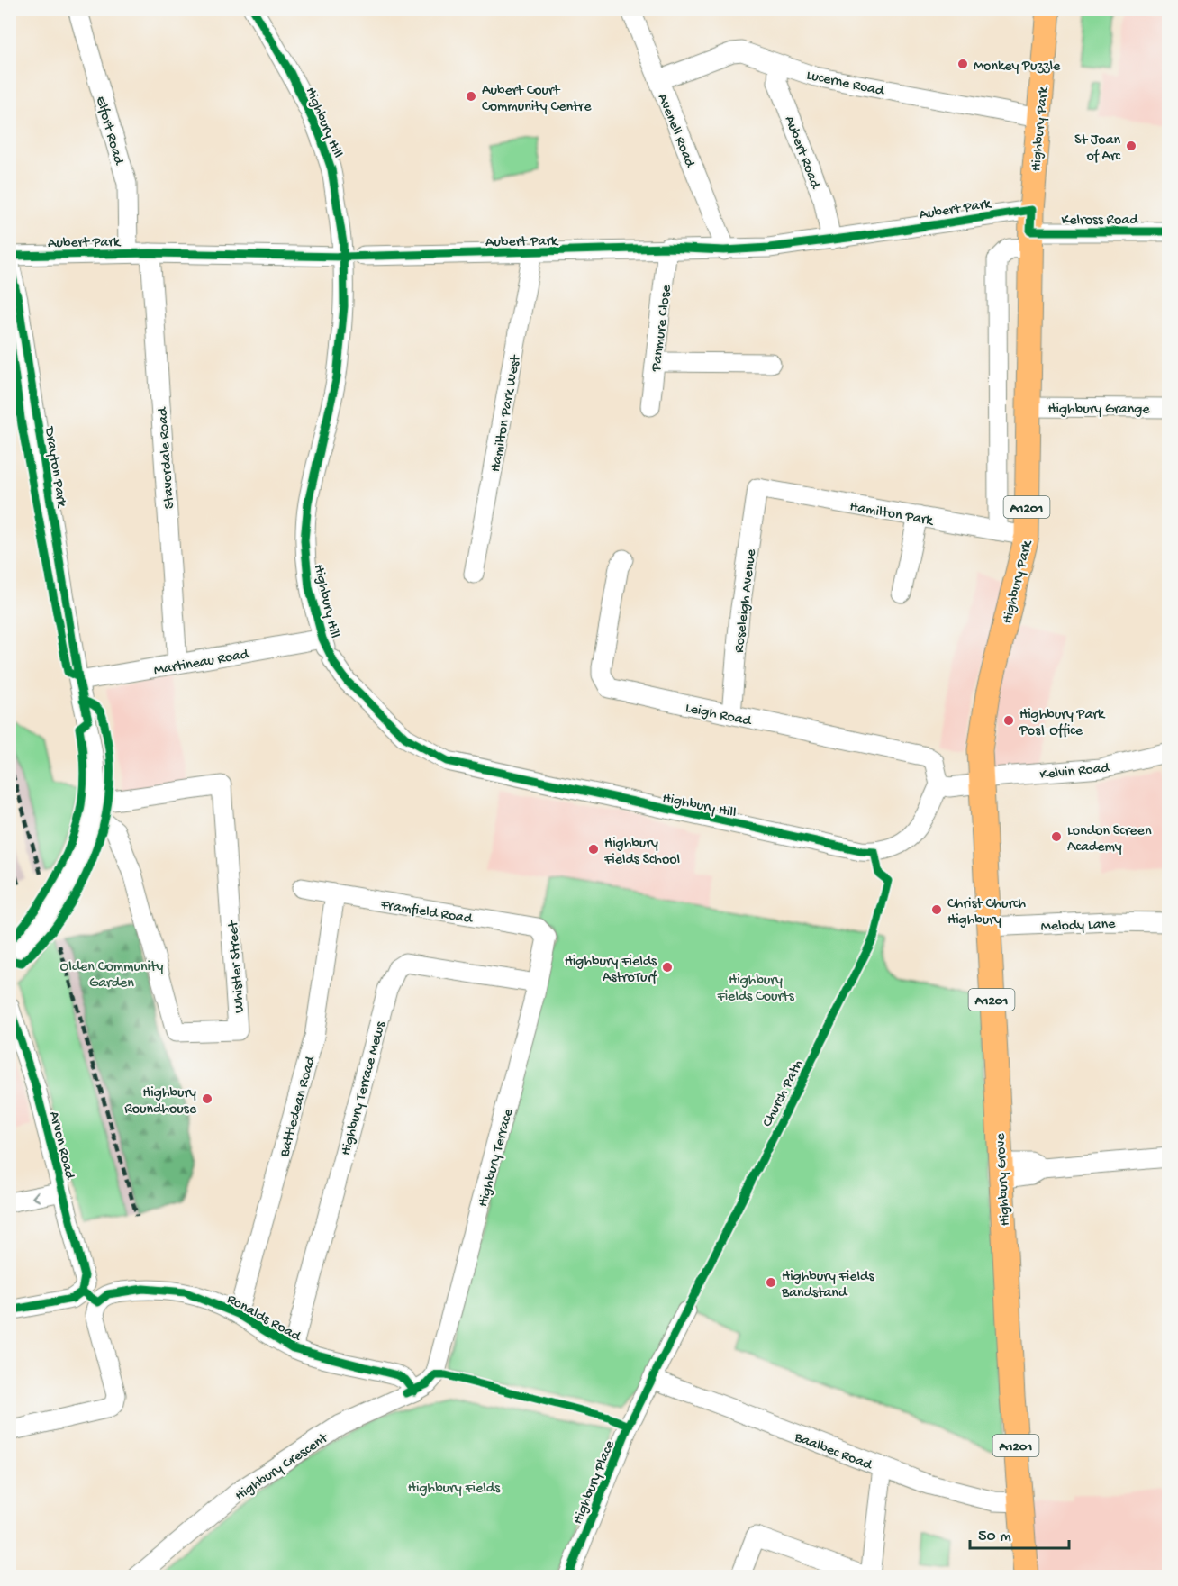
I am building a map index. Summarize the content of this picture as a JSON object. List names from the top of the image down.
{
  "streets": {
    "main road": ["Highbury Park", "A1201", "Highbury Grove"],
    "street": [
      "Lucerne Road",
      "Highbury Hill",
      "Elfort Road",
      "Avenell Road",
      "Aubert Road",
      "Aubert Park",
      "Kelross Road",
      "Panmure Close",
      "Highbury Grange",
      "Hamilton Park West",
      "Stavordale Road",
      "Drayton Park",
      "Hamilton Park",
      "Roseleigh Avenue",
      "Martineau Road",
      "Leigh Road",
      "Kelvin Road",
      "Framfield Road",
      "Melody Lane",
      "Whistler Street",
      "Highbury Terrace Mews",
      "Battledean Road",
      "Arvon Road",
      "Highbury Terrace",
      "Ronalds Road",
      "Baalbec Road",
      "Highbury Crescent",
      "Highbury Place"
    ],
    "cycle path": ["Church Path"]
  },
  "crossings": [
    ["Lucerne Road", "Highbury Park"],
    ["Lucerne Road", "Avenell Road"],
    ["Lucerne Road", "Aubert Road"],
    ["Highbury Hill", "Aubert Park"],
    ["Highbury Hill", "Martineau Road"],
    ["Highbury Hill", "Leigh Road"],
    ["Highbury Park", "Aubert Park"],
    ["Highbury Park", "Kelross Road"],
    ["Highbury Park", "Highbury Grange"],
    ["Highbury Park", "Hamilton Park"],
    ["Highbury Park", "Kelvin Road"],
    ["Highbury Park", "Highbury Grove"],
    ["Elfort Road", "Aubert Park"],
    ["Avenell Road", "Aubert Park"],
    ["Aubert Road", "Aubert Park"],
    ["Aubert Park", "Kelross Road"],
    ["Aubert Park", "Panmure Close"],
    ["Aubert Park", "Hamilton Park West"],
    ["Aubert Park", "Stavordale Road"],
    ["Stavordale Road", "Martineau Road"],
    ["Drayton Park", "Martineau Road"],
    ["Drayton Park", "Whistler Street"],
    ["Hamilton Park", "Roseleigh Avenue"],
    ["Roseleigh Avenue", "Leigh Road"],
    ["Kelvin Road", "Highbury Grove"],
    ["Framfield Road", "Battledean Road"],
    ["Framfield Road", "Highbury Terrace"],
    ["Melody Lane", "Highbury Grove"],
    ["Highbury Terrace Mews", "Highbury Terrace"],
    ["Highbury Terrace Mews", "Ronalds Road"],
    ["Battledean Road", "Ronalds Road"],
    ["Arvon Road", "Ronalds Road"],
    ["Highbury Terrace", "Highbury Crescent"],
    ["Highbury Grove", "Baalbec Road"],
    ["Ronalds Road", "Highbury Crescent"],
    ["Baalbec Road", "Highbury Place"]
  ],
  "parks": ["Olden Community Garden", "Highbury Fields Courts", "Highbury Fields"],
  "places": [
    "Monkey Puzzle",
    "Aubert Court Community Centre",
    "St Joan of Arc",
    "Highbury Park Post Office",
    "London Screen Academy",
    "Highbury Fields School",
    "Christ Church Highbury",
    "Highbury Fields AstroTurf",
    "Highbury Roundhouse",
    "Highbury Fields Bandstand"
  ],
  "scale_bar": "50 m"
}
